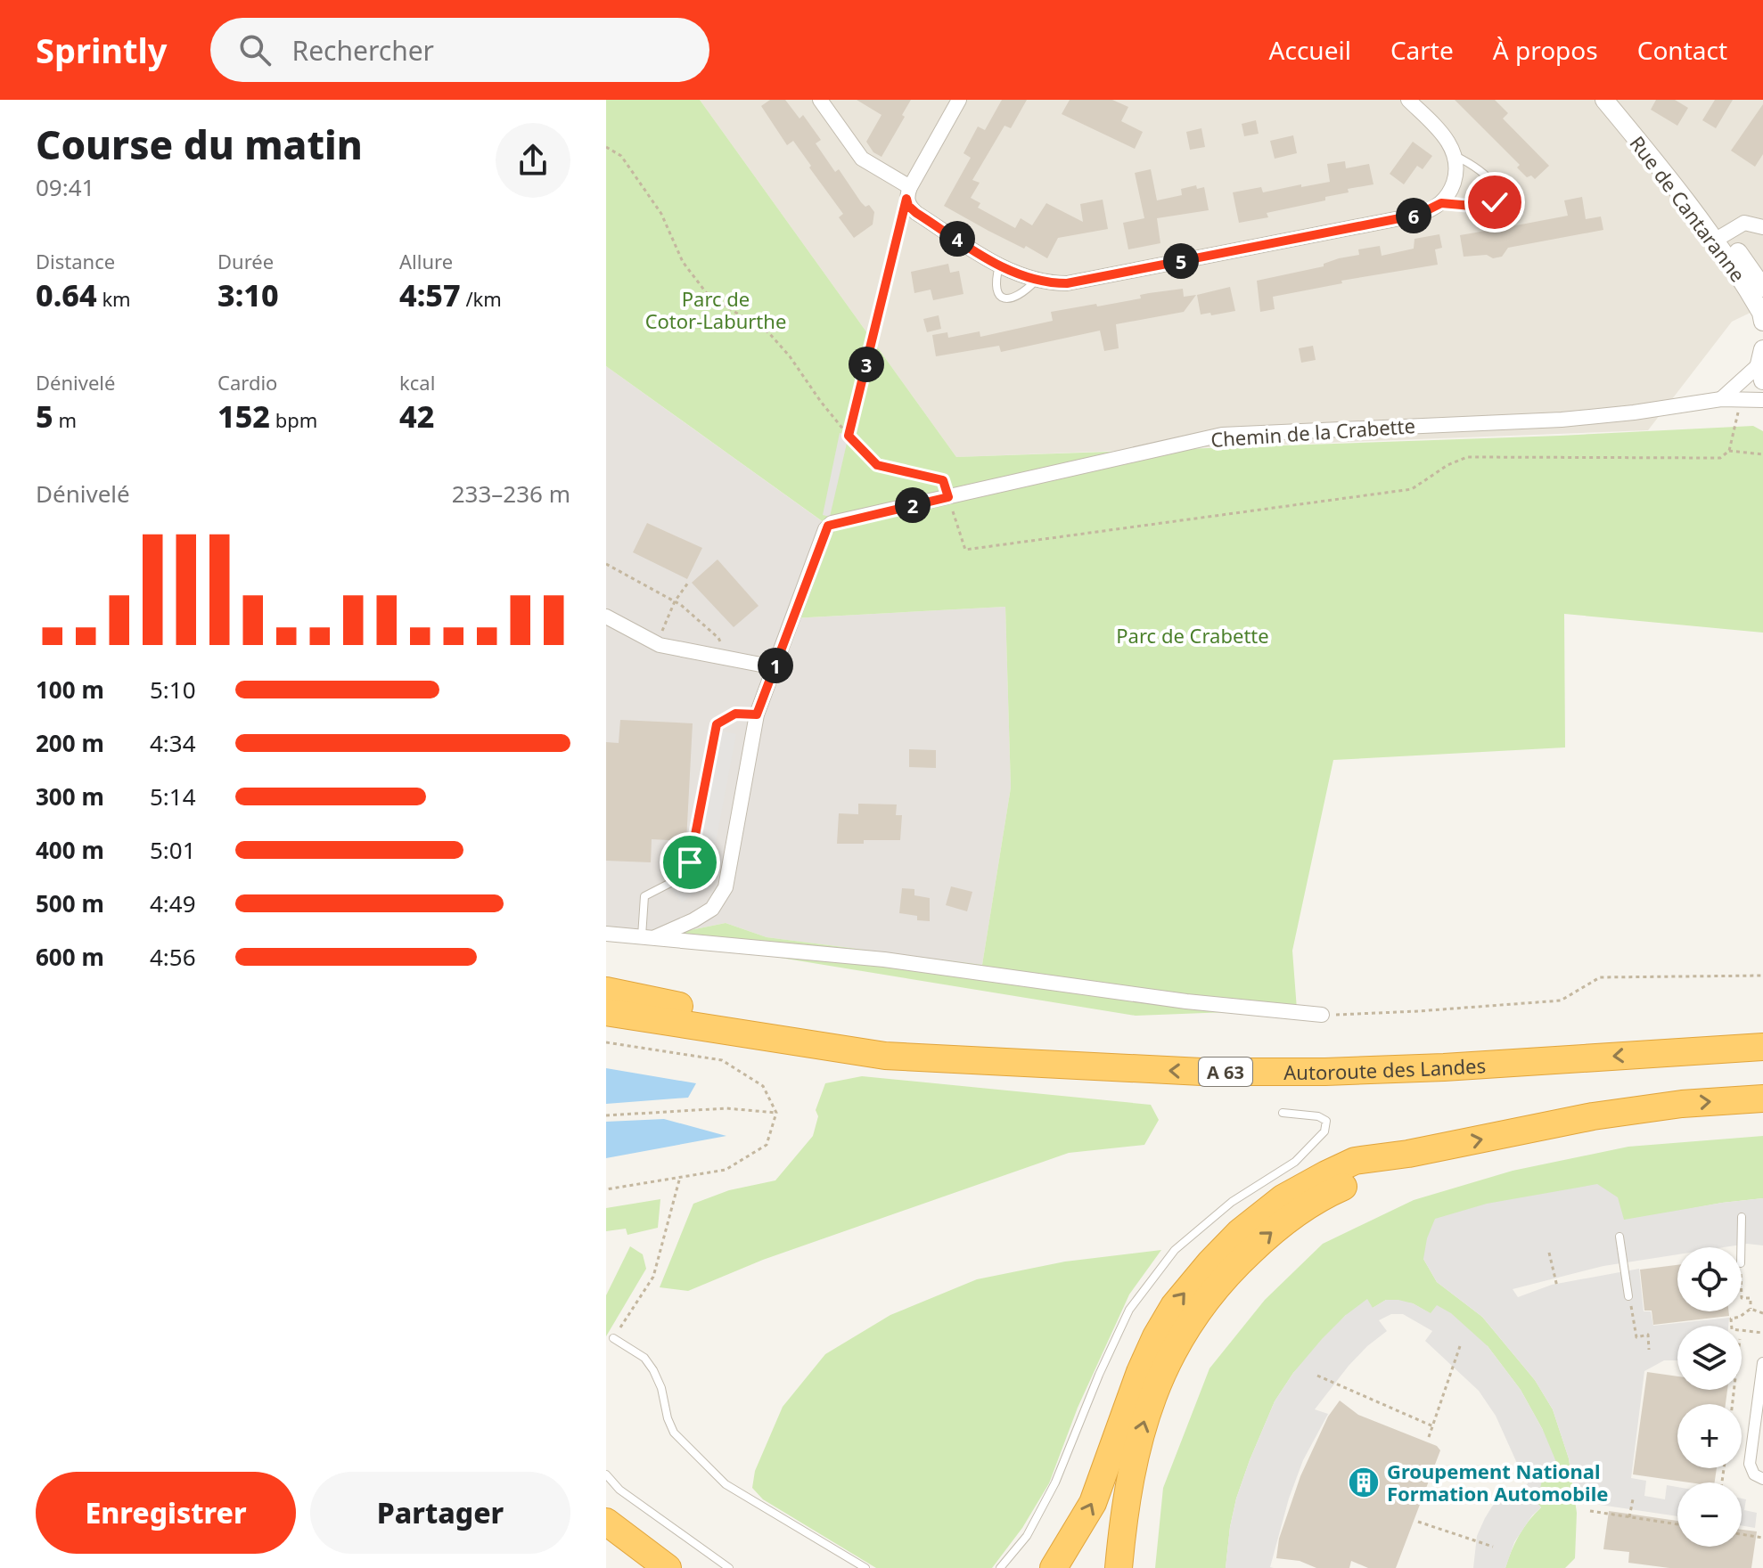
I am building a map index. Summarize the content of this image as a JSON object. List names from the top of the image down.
{
  "streets": {
    "highway": ["Autoroute des Landes", "A 63"],
    "street": ["Rue de Cantaranne", "Chemin de la Crabette"]
  },
  "parks": ["Parc de Cotor-Laburthe", "Parc de Crabette"],
  "places": {
    "building": ["Groupement National Formation Automobile"]
  },
  "page": {
    "header": "Sprintly",
    "search": "Rechercher",
    "nav": [
      "Accueil",
      "Carte",
      "À propos",
      "Contact"
    ],
    "heading": ["Course du matin", "09:41"],
    "pins": [
      "6",
      "4",
      "5",
      "3",
      "2",
      "1"
    ],
    "stats": [
      ["Distance", "0.64 km"],
      ["Durée", "3:10"],
      ["Allure", "4:57 /km"],
      ["Dénivelé", "5 m"],
      ["Cardio", "152 bpm"],
      ["kcal", "42"]
    ],
    "chart": ["Dénivelé", "233–236 m"],
    "list": [
      {
        "name": "100 m",
        "note": "5:10"
      },
      {
        "name": "200 m",
        "note": "4:34"
      },
      {
        "name": "300 m",
        "note": "5:14"
      },
      {
        "name": "400 m",
        "note": "5:01"
      },
      {
        "name": "500 m",
        "note": "4:49"
      },
      {
        "name": "600 m",
        "note": "4:56"
      }
    ],
    "map_buttons": ["+", "−"],
    "buttons": ["Enregistrer", "Partager"]
  }
}
